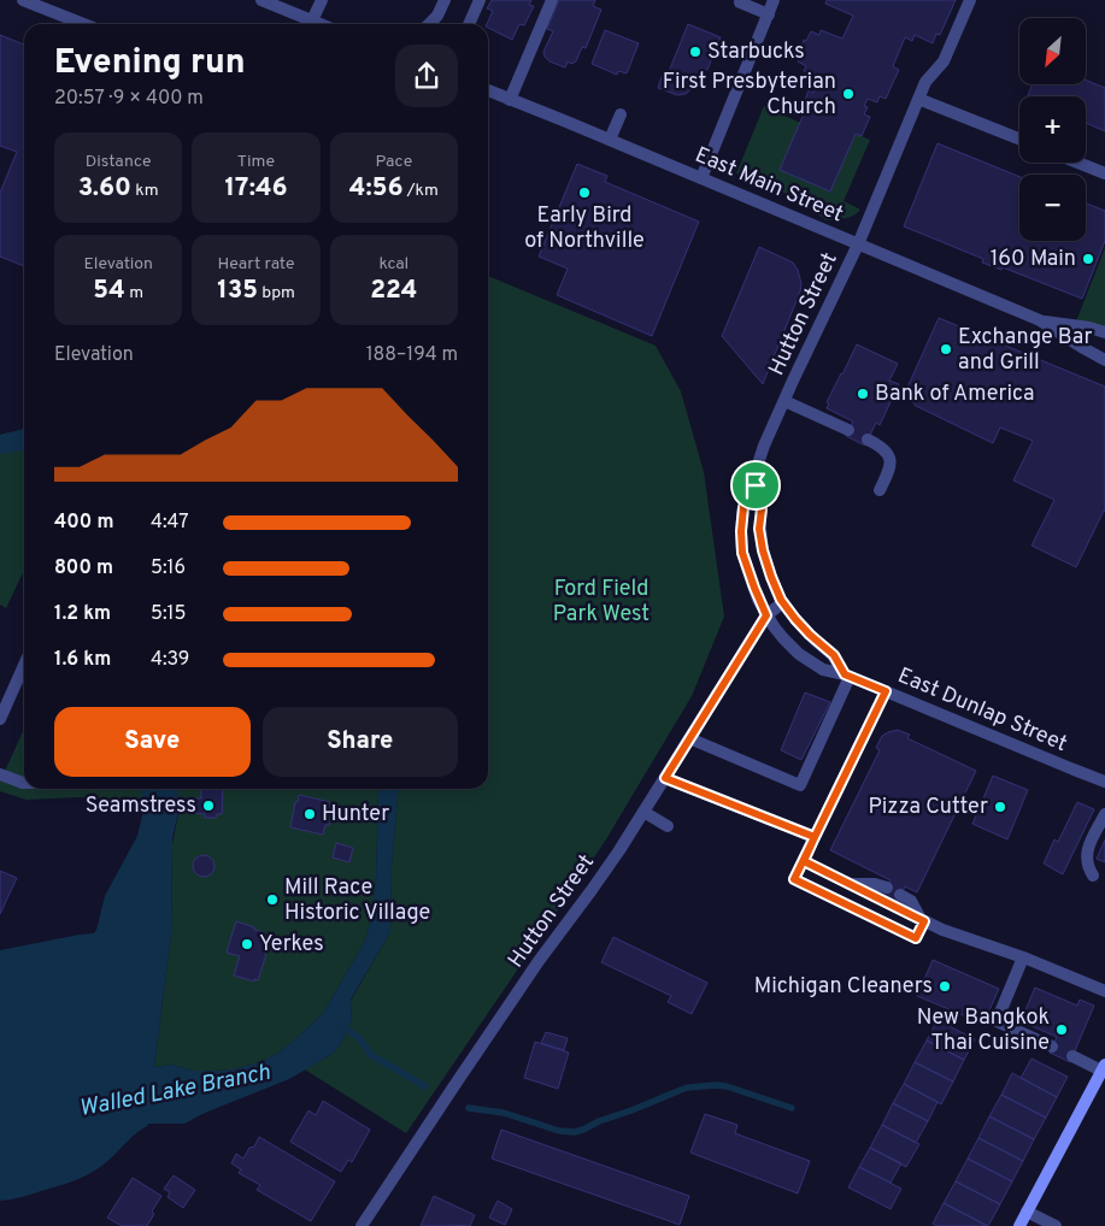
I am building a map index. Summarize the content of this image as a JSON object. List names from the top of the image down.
{
  "streets": {
    "street": ["East Main Street", "Hutton Street", "East Dunlap Street"]
  },
  "crossings": [
    ["East Main Street", "Hutton Street"],
    ["Hutton Street", "East Dunlap Street"]
  ],
  "water": ["Walled Lake Branch"],
  "parks": ["Ford Field Park West"],
  "places": [
    "Starbucks",
    "First Presbyterian Church",
    "Early Bird of Northville",
    "160 Main",
    "Exchange Bar and Grill",
    "Bank of America",
    "Seamstress",
    "Pizza Cutter",
    "Hunter",
    "Mill Race Historic Village",
    "Yerkes",
    "Michigan Cleaners",
    "New Bangkok Thai Cuisine"
  ],
  "north": "bottom left",
  "page": {
    "map_buttons": ["+", "−"],
    "heading": ["Evening run", "20:57 · 9 × 400 m"],
    "stats": [
      ["Distance", "3.60 km"],
      ["Time", "17:46"],
      ["Pace", "4:56 /km"],
      ["Elevation", "54 m"],
      ["Heart rate", "135 bpm"],
      ["kcal", "224"]
    ],
    "chart": ["Elevation", "188–194 m"],
    "list": [
      {
        "name": "400 m",
        "note": "4:47"
      },
      {
        "name": "800 m",
        "note": "5:16"
      },
      {
        "name": "1.2 km",
        "note": "5:15"
      },
      {
        "name": "1.6 km",
        "note": "4:39"
      }
    ],
    "buttons": ["Save", "Share"]
  }
}
